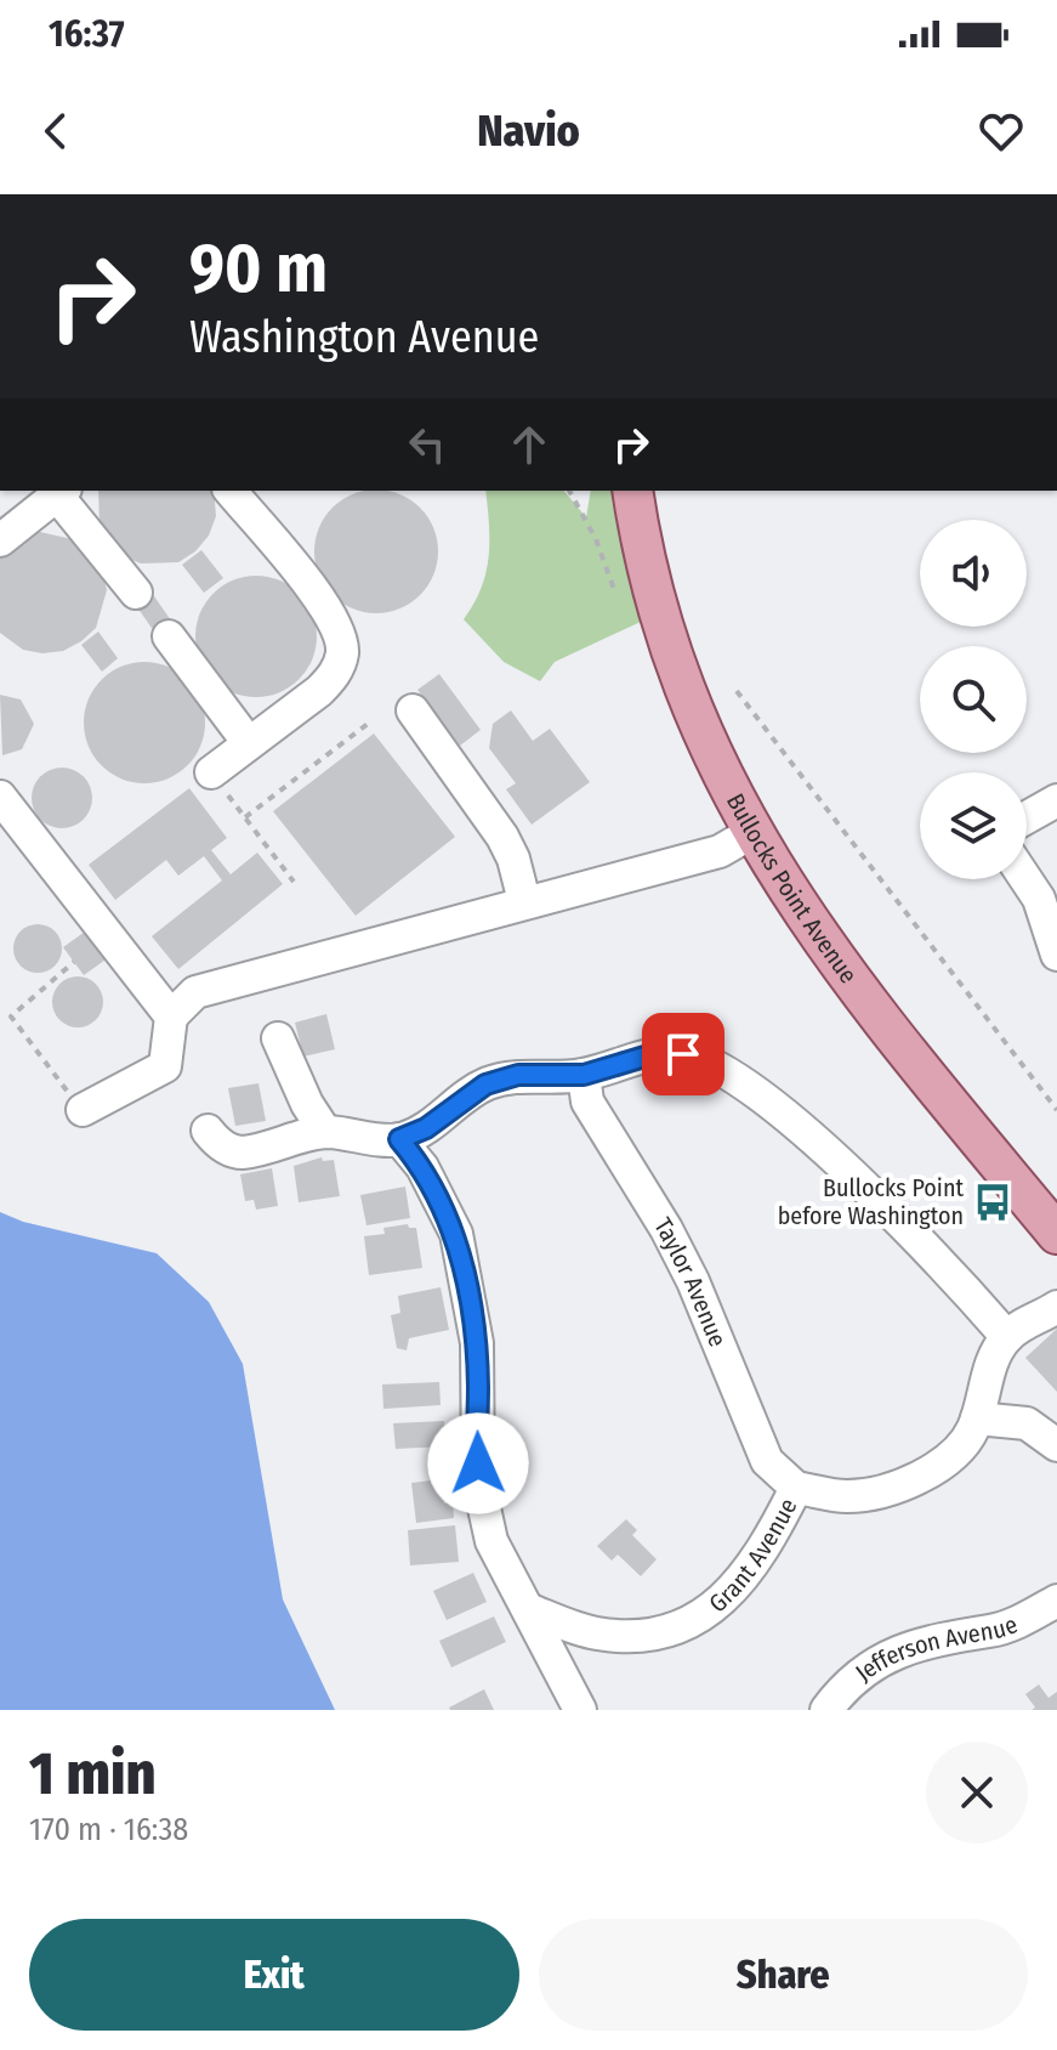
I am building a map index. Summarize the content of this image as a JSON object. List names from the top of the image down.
{
  "streets": {
    "main road": ["Bullocks Point Avenue"],
    "street": ["Taylor Avenue", "Grant Avenue", "Jefferson Avenue"]
  },
  "crossings": [
    ["Taylor Avenue", "Grant Avenue"]
  ],
  "places": {
    "bus stop": ["Bullocks Point before Washington"]
  },
  "page": {
    "status": "16:37",
    "header": "Navio",
    "turn": ["90 m", "Washington Avenue"],
    "heading": ["1 min", "170 m · 16:38"],
    "buttons": ["Exit", "Share"]
  }
}
